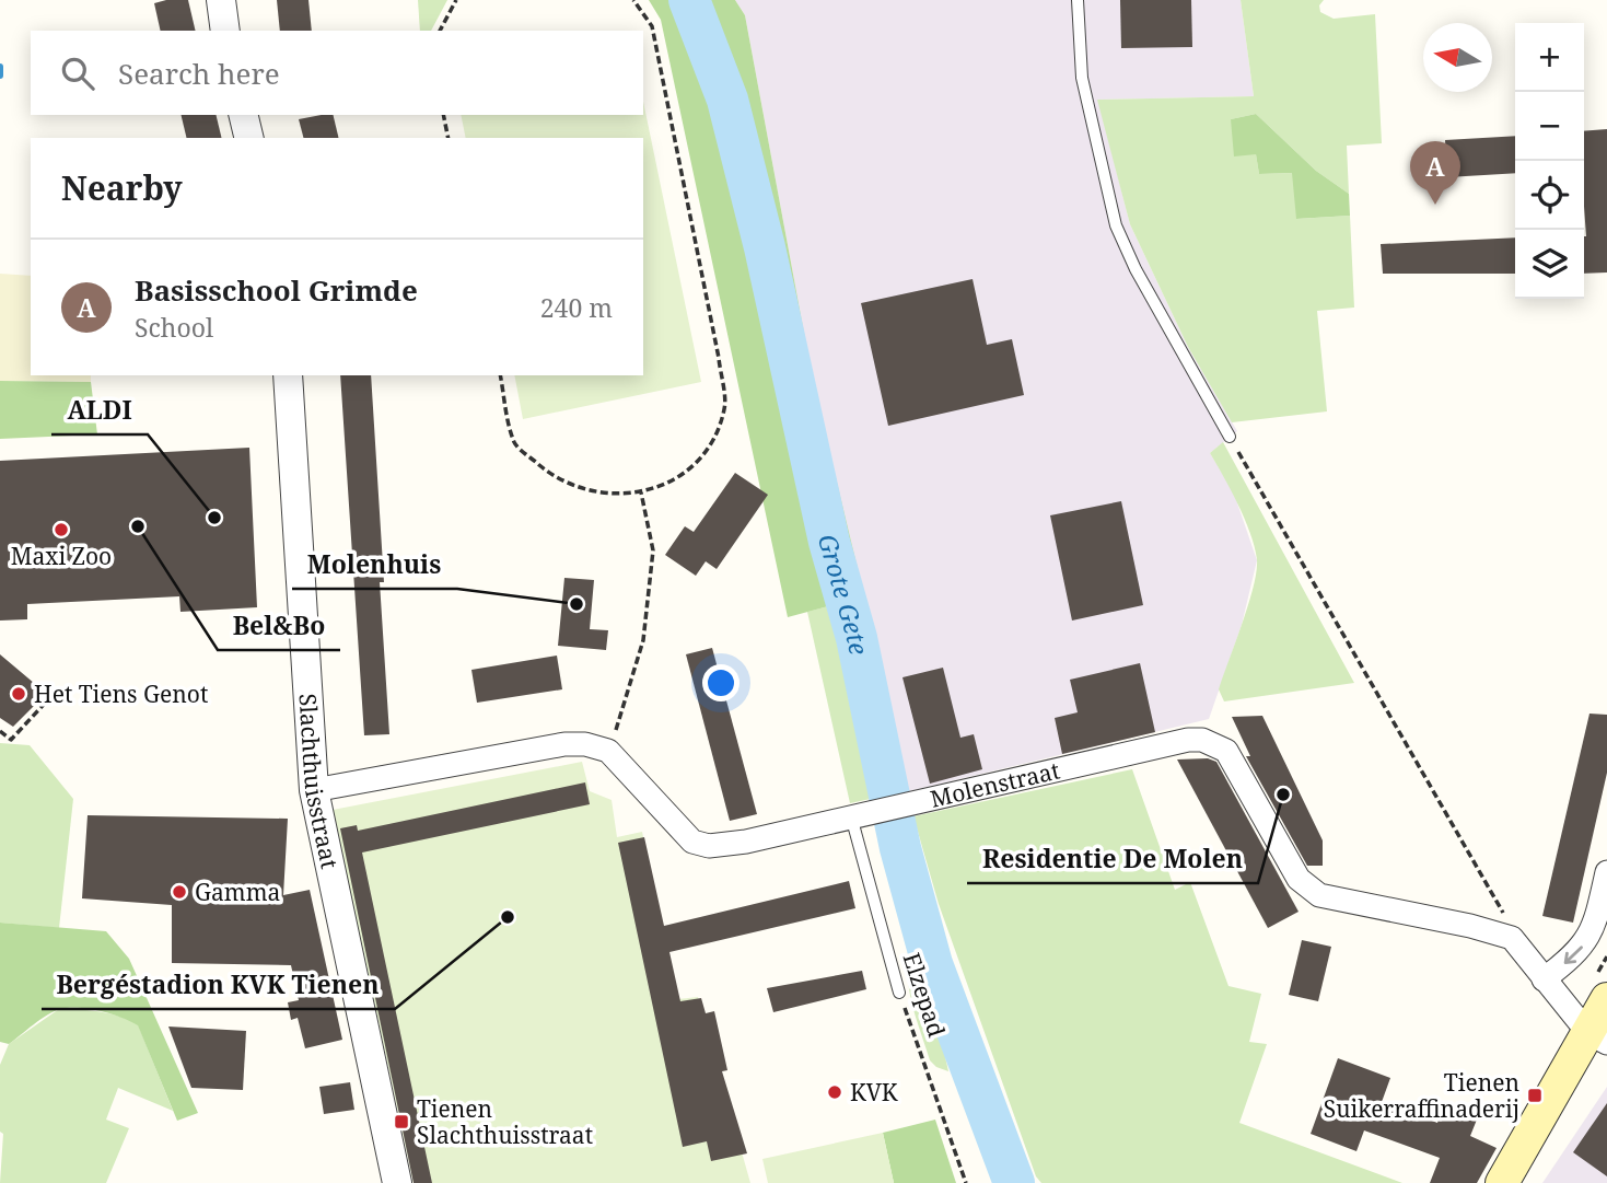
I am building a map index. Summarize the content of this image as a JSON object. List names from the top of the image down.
{
  "streets": {
    "street": ["Slachthuisstraat", "Molenstraat"],
    "lane": ["Elzepad"]
  },
  "crossings": [
    ["Molenstraat", "Elzepad"]
  ],
  "water": ["Grote Gete"],
  "places": {
    "other": [
      "ALDI",
      "Bel&Bo",
      "Maxi Zoo",
      "Molenhuis",
      "Het Tiens Genot",
      "Residentie De Molen",
      "Gamma",
      "Bergéstadion KVK Tienen",
      "KVK"
    ],
    "transit": ["Tienen Suikerraffinaderij", "Tienen Slachthuisstraat"]
  },
  "north": "left",
  "page": {
    "map_buttons": ["+", "−"],
    "search": "Search here",
    "heading": "Nearby",
    "pins": "A",
    "list": [
      {
        "mark": "A",
        "name": "Basisschool Grimde",
        "note": "School",
        "value": "240 m"
      }
    ]
  }
}
